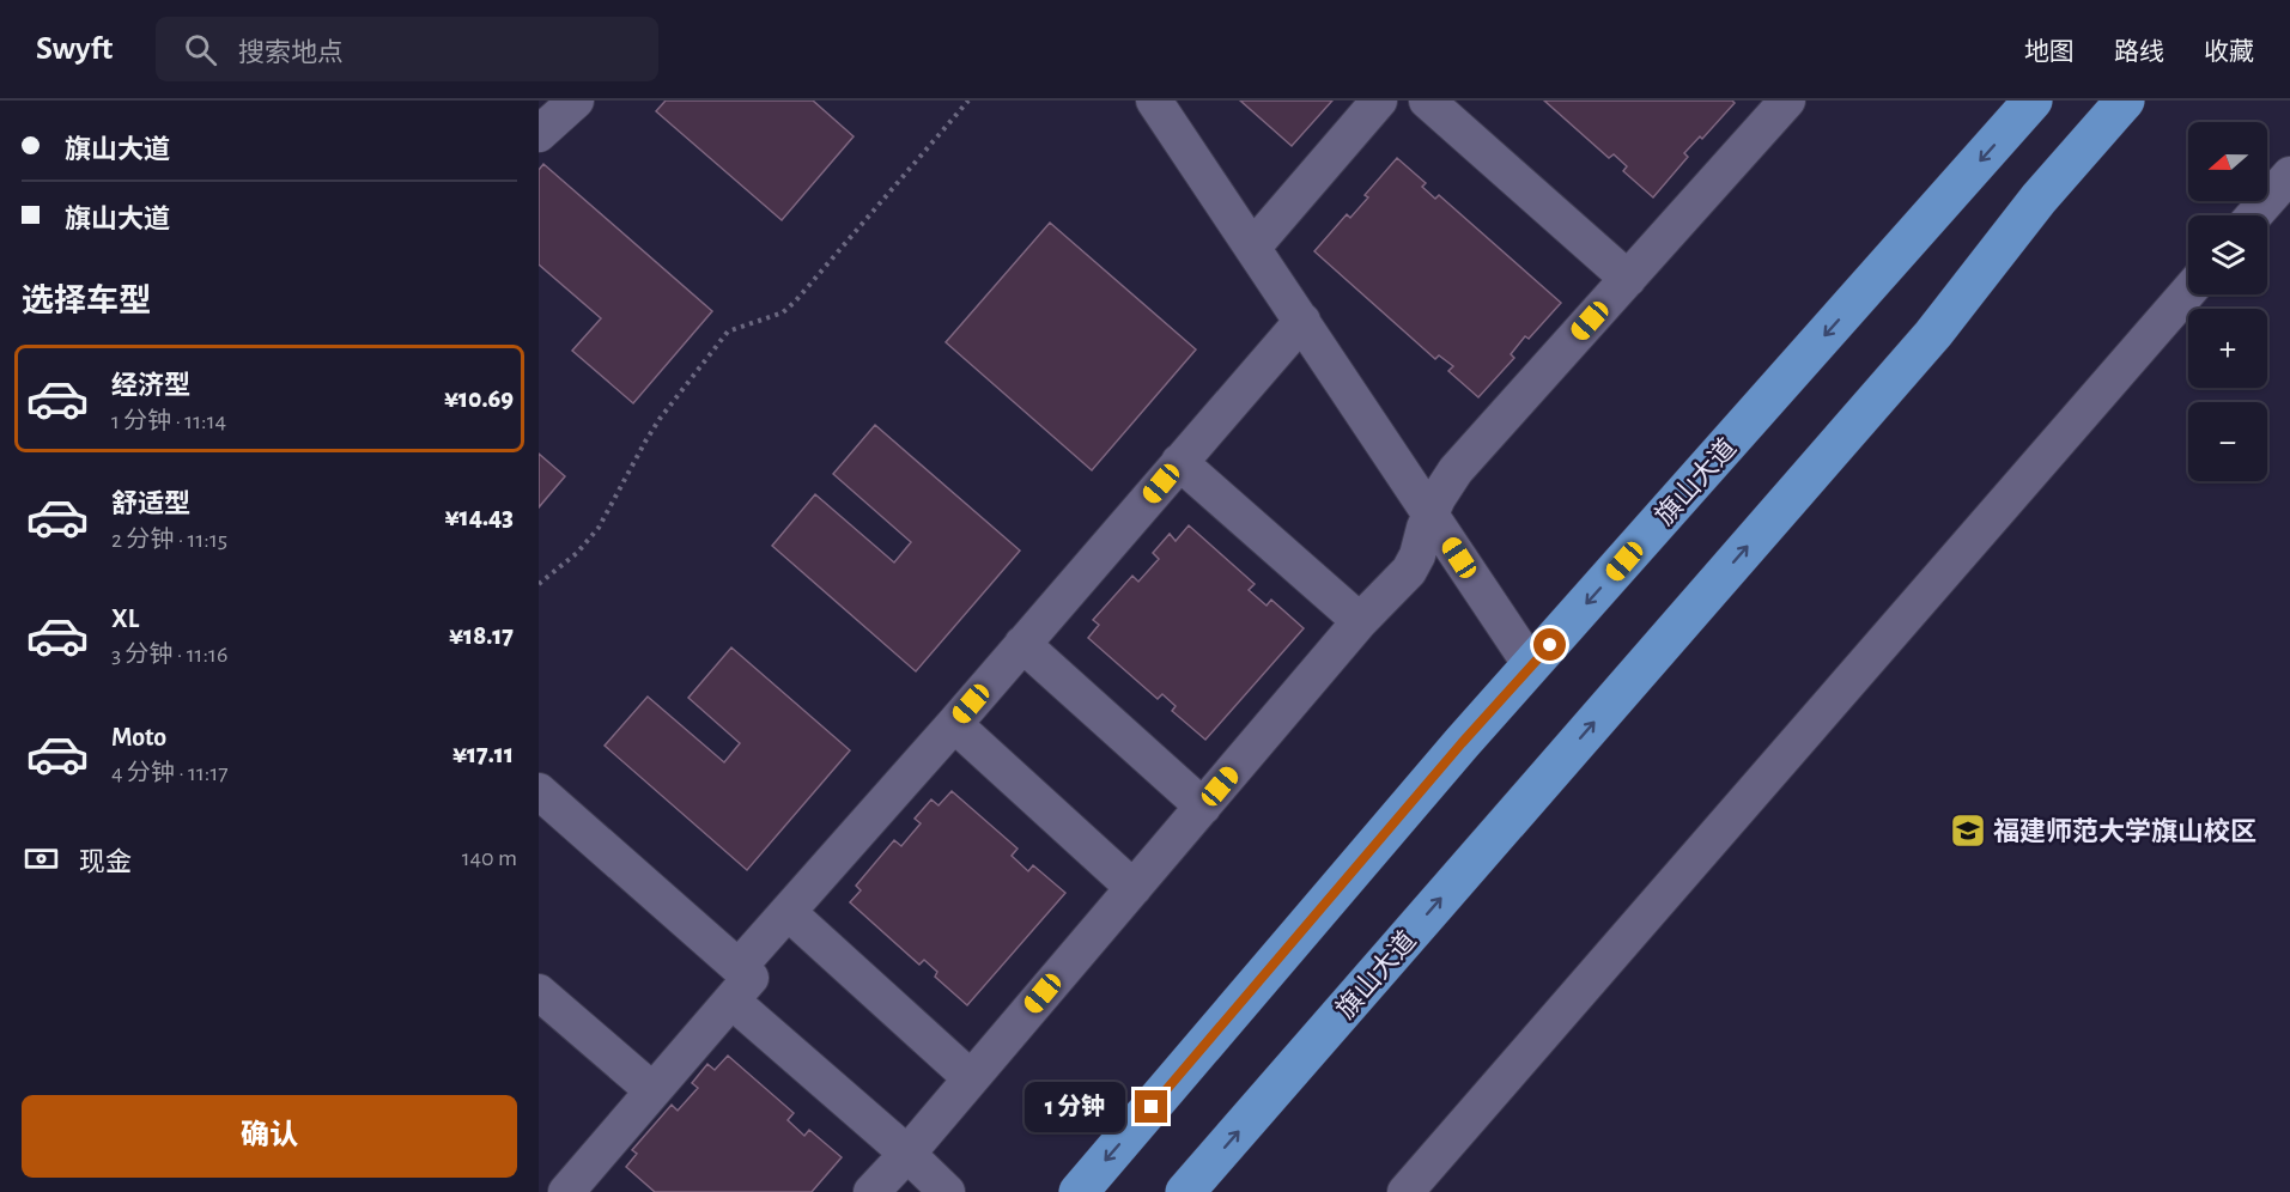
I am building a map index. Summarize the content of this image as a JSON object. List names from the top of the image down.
{
  "streets": {
    "highway": ["旗山大道"]
  },
  "places": {
    "school or university": ["福建师范大学旗山校区"]
  },
  "north": "left",
  "page": {
    "header": "Swyft",
    "search": "搜索地点",
    "nav": ["地图", "路线", "收藏"],
    "banner": ["旗山大道", "旗山大道"],
    "map_buttons": ["+", "−"],
    "heading": "选择车型",
    "list": [
      {
        "name": "经济型",
        "note": "1 分钟 · 11:14",
        "value": "¥10.69"
      },
      {
        "name": "舒适型",
        "note": "2 分钟 · 11:15",
        "value": "¥14.43"
      },
      {
        "name": "XL",
        "note": "3 分钟 · 11:16",
        "value": "¥18.17"
      },
      {
        "name": "Moto",
        "note": "4 分钟 · 11:17",
        "value": "¥17.11"
      }
    ],
    "pay": ["现金", "140 m"],
    "buttons": "确认",
    "bubble": "1 分钟"
  }
}
